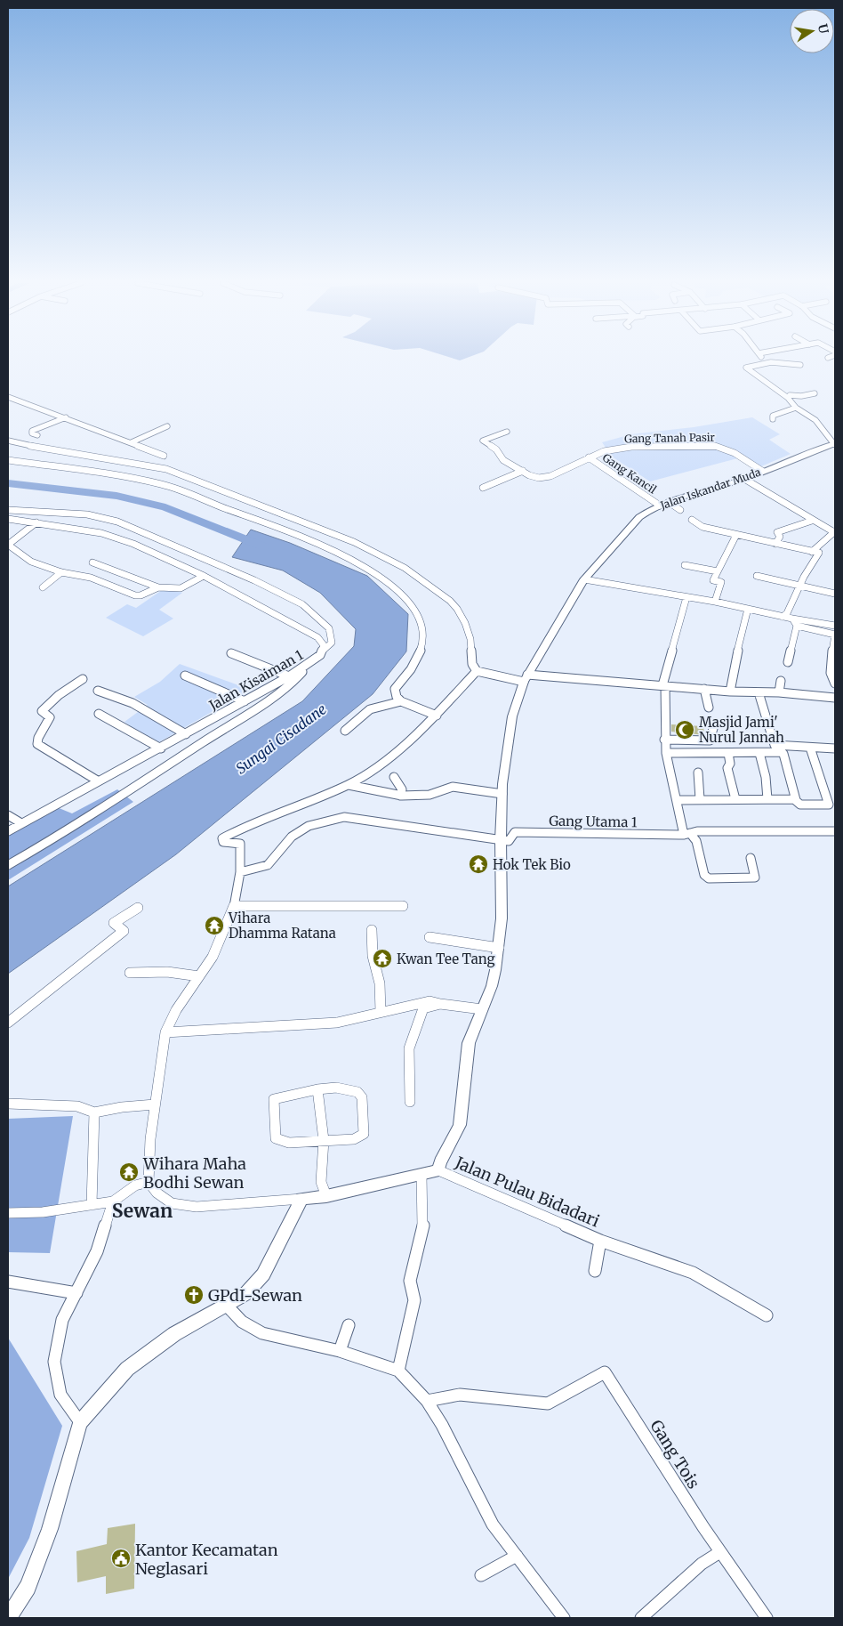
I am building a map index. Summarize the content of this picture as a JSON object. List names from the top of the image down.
{
  "streets": {
    "street": [
      "Gang Tanah Pasir",
      "Gang Kancil",
      "Jalan Iskandar Muda",
      "Jalan Kisaiman 1",
      "Gang Utama 1",
      "Jalan Pulau Bidadari",
      "Gang Tois"
    ]
  },
  "crossings": [
    ["Gang Tanah Pasir", "Gang Kancil"],
    ["Gang Tanah Pasir", "Jalan Iskandar Muda"],
    ["Gang Kancil", "Jalan Iskandar Muda"],
    ["Jalan Iskandar Muda", "Gang Utama 1"],
    ["Jalan Iskandar Muda", "Jalan Pulau Bidadari"]
  ],
  "districts": ["Sewan"],
  "water": ["Sungai Cisadane"],
  "places": {
    "mosque": ["Masjid Jami' Nurul Jannah"],
    "temple": [
      "Hok Tek Bio",
      "Vihara Dhamma Ratana",
      "Kwan Tee Tang",
      "Wihara Maha Bodhi Sewan"
    ],
    "church": ["GPdI-Sewan"],
    "public building": ["Kantor Kecamatan Neglasari"]
  },
  "north": "right"
}
